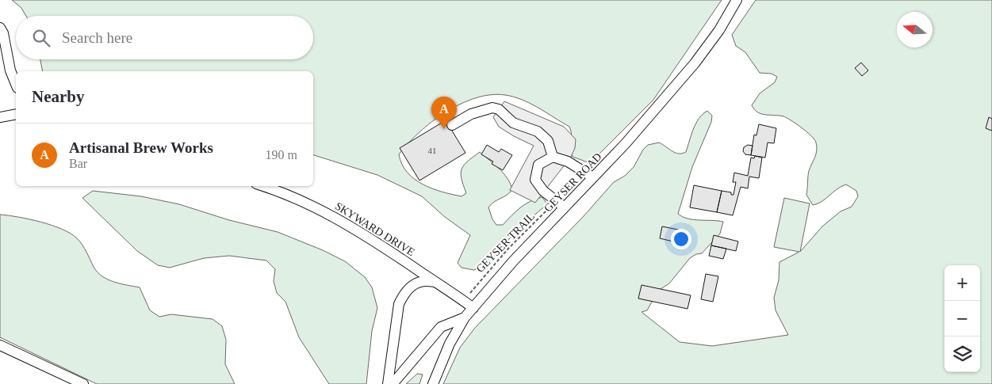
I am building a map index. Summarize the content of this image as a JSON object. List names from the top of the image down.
{
  "streets": {
    "street": ["GEYSER ROAD", "SKYWARD DRIVE"],
    "path": ["GEYSER TRAIL"]
  },
  "crossings": [
    ["GEYSER ROAD", "SKYWARD DRIVE"]
  ],
  "house_numbers": ["41"],
  "north": "left",
  "page": {
    "search": "Search here",
    "heading": "Nearby",
    "pins": "A",
    "list": [
      {
        "mark": "A",
        "name": "Artisanal Brew Works",
        "note": "Bar",
        "value": "190 m"
      }
    ],
    "map_buttons": ["+", "−"]
  }
}
